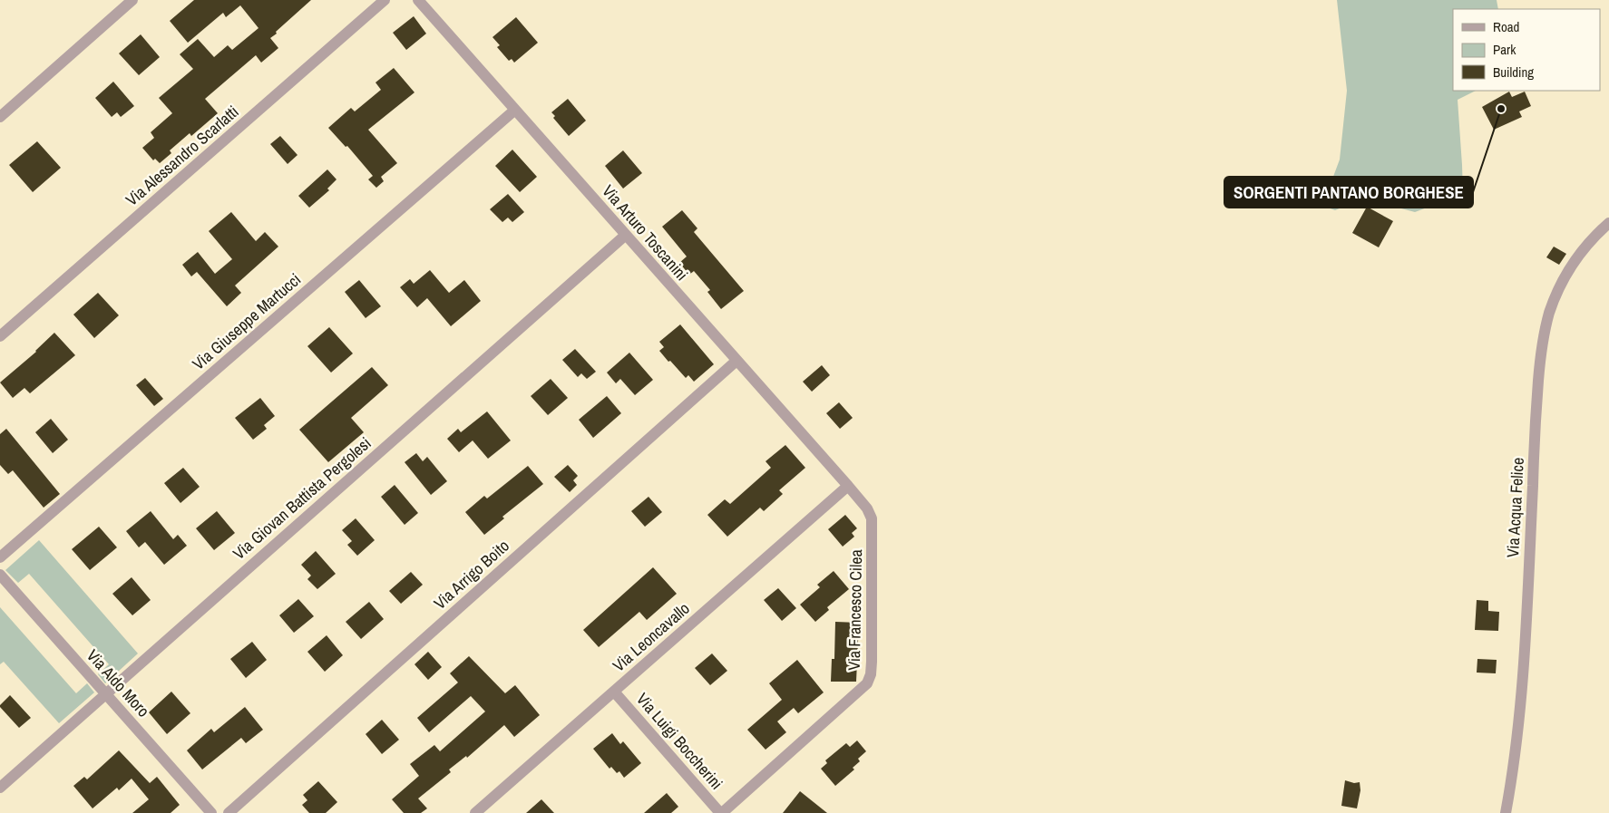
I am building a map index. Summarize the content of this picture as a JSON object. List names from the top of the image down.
{
  "streets": {
    "street": [
      "Via Alessandro Scarlatti",
      "Via Arturo Toscanini",
      "Via Giuseppe Martucci",
      "Via Giovan Battista Pergolesi",
      "Via Acqua Felice",
      "Via Arrigo Boito",
      "Via Francesco Cilea",
      "Via Leoncavallo",
      "Via Aldo Moro",
      "Via Luigi Boccherini"
    ]
  },
  "crossings": [
    ["Via Arturo Toscanini", "Via Giuseppe Martucci"],
    ["Via Arturo Toscanini", "Via Giovan Battista Pergolesi"],
    ["Via Arturo Toscanini", "Via Arrigo Boito"],
    ["Via Arturo Toscanini", "Via Francesco Cilea"],
    ["Via Arturo Toscanini", "Via Leoncavallo"],
    ["Via Giovan Battista Pergolesi", "Via Aldo Moro"],
    ["Via Francesco Cilea", "Via Leoncavallo"],
    ["Via Francesco Cilea", "Via Luigi Boccherini"],
    ["Via Leoncavallo", "Via Luigi Boccherini"]
  ],
  "places": ["SORGENTI PANTANO BORGHESE"],
  "legend": ["Road", "Park", "Building"]
}
